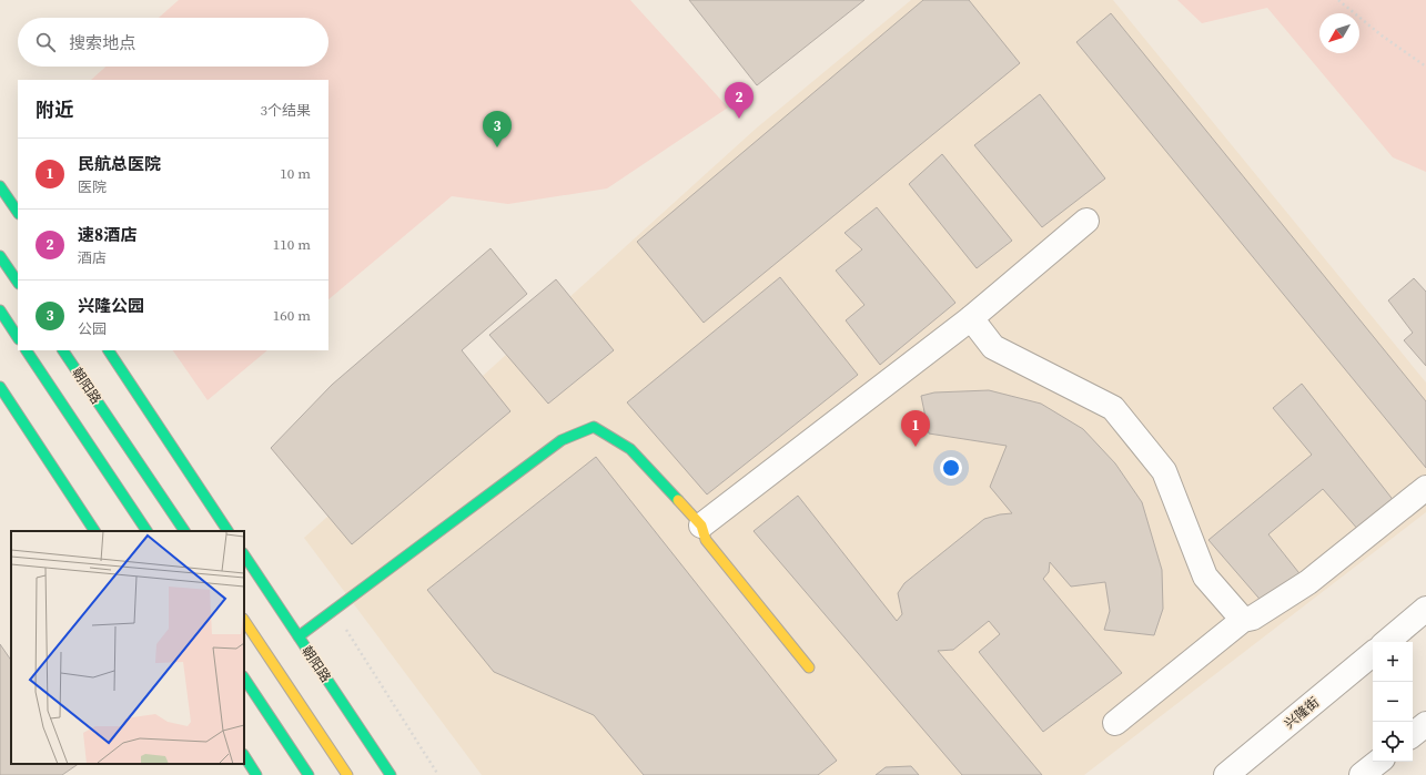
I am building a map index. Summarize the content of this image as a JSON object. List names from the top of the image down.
{
  "streets": {
    "main road": ["朝阳路"],
    "street": ["兴隆街"]
  },
  "north": "bottom left",
  "page": {
    "search": "搜索地点",
    "heading": ["附近", "3个结果"],
    "pins": ["2", "3", "1"],
    "list": [
      {
        "mark": "1",
        "name": "民航总医院",
        "note": "医院",
        "value": "10 m"
      },
      {
        "mark": "2",
        "name": "速8酒店",
        "note": "酒店",
        "value": "110 m"
      },
      {
        "mark": "3",
        "name": "兴隆公园",
        "note": "公园",
        "value": "160 m"
      }
    ],
    "map_buttons": ["+", "−"]
  }
}
